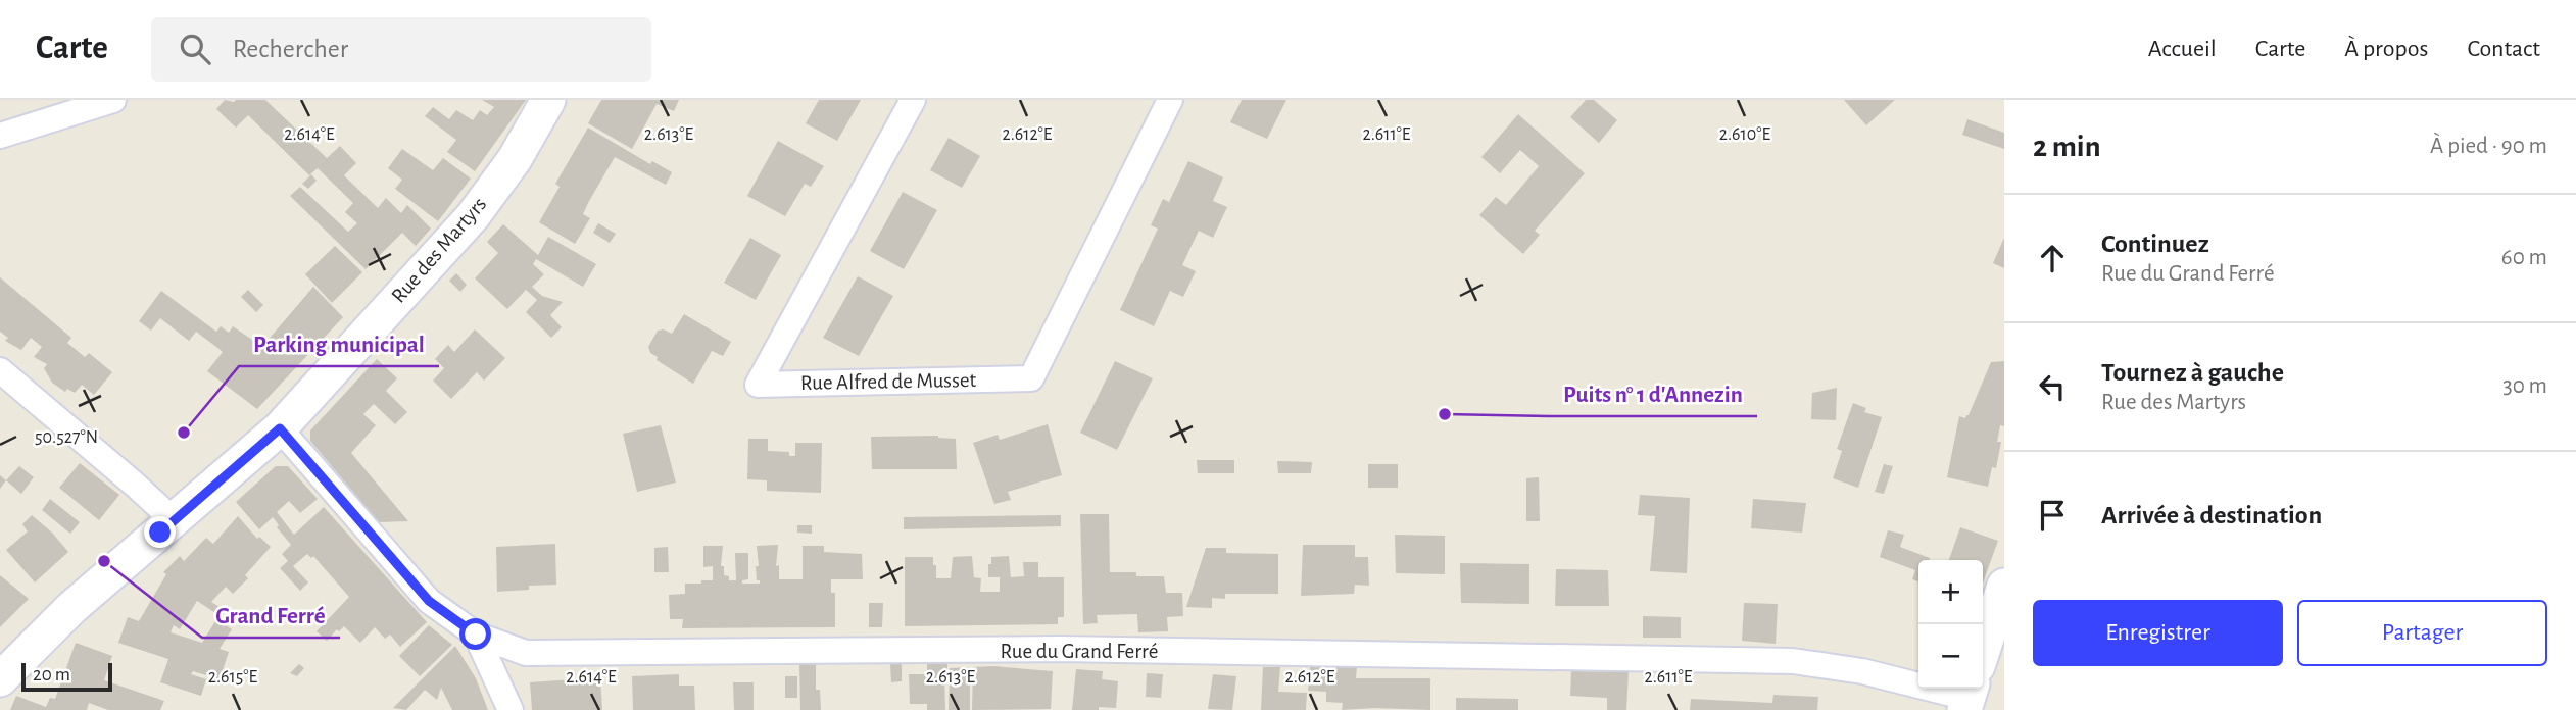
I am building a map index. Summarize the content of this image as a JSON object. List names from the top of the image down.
{
  "streets": {
    "street": ["Rue des Martyrs", "Rue Alfred de Musset", "Rue du Grand Ferré"]
  },
  "crossings": [
    ["Rue des Martyrs", "Rue du Grand Ferré"]
  ],
  "places": ["Puits n° 1 d'Annezin", "Parking municipal", "Grand Ferré"],
  "scale_bar": "20 m",
  "page": {
    "header": "Carte",
    "search": "Rechercher",
    "nav": [
      "Accueil",
      "Carte",
      "À propos",
      "Contact"
    ],
    "heading": ["2 min", "À pied · 90 m"],
    "list": [
      ["Continuez", "Rue du Grand Ferré", "60 m"],
      ["Tournez à gauche", "Rue des Martyrs", "30 m"],
      "Arrivée à destination"
    ],
    "map_buttons": ["+", "−"],
    "buttons": ["Enregistrer", "Partager"],
    "scale": "20 m"
  },
  "coordinates": [
    "2.614°E",
    "2.613°E",
    "2.612°E",
    "2.611°E",
    "2.610°E",
    "50.527°N",
    "2.615°E"
  ]
}
